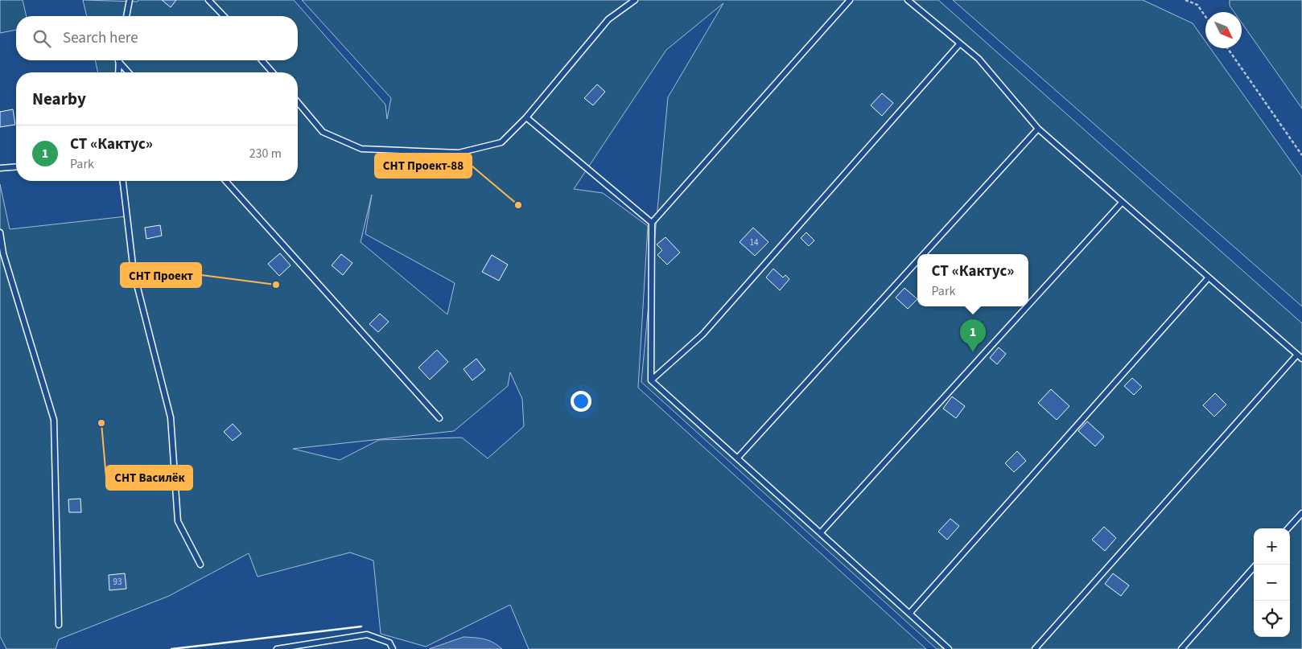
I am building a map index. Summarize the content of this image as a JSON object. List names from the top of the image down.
{
  "places": ["СНТ Проект-88", "СНТ Проект", "СНТ Василёк"],
  "house_numbers": ["14", "93"],
  "north": "bottom right",
  "page": {
    "search": "Search here",
    "heading": "Nearby",
    "list": [
      {
        "mark": "1",
        "name": "СТ «Кактус»",
        "note": "Park",
        "value": "230 m"
      }
    ],
    "popup": ["СТ «Кактус»", "Park"],
    "pins": "1",
    "map_buttons": ["+", "−"]
  }
}
